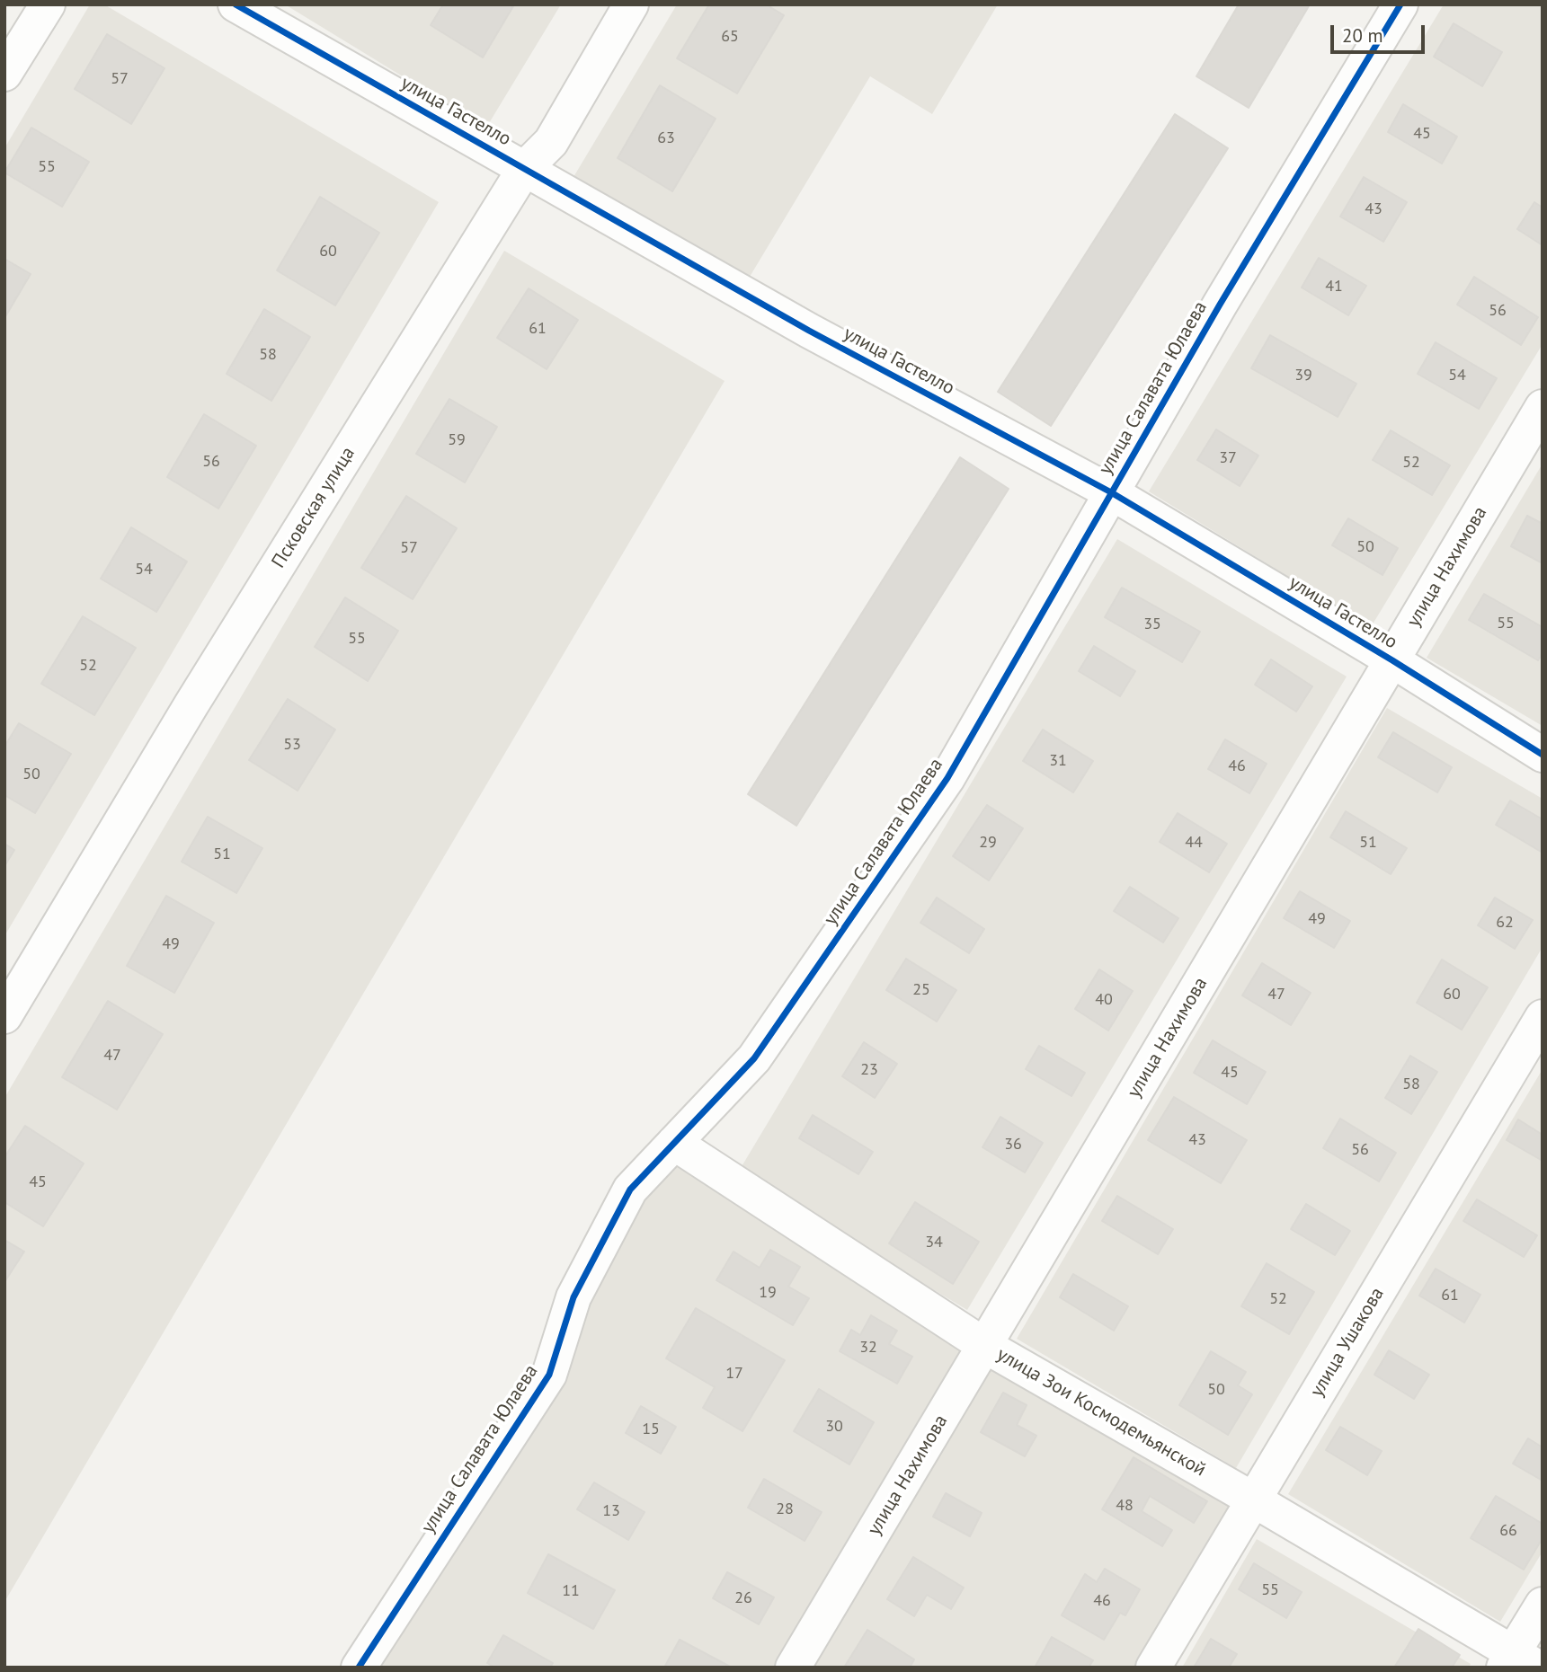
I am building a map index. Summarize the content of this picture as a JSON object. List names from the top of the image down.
{
  "streets": {
    "street": [
      "улица Гастелло",
      "улица Салавата Юлаева",
      "Псковская улица",
      "улица Нахимова",
      "улица Ушакова",
      "улица Зои Космодемьянской"
    ]
  },
  "crossings": [
    ["улица Гастелло", "улица Салавата Юлаева"],
    ["улица Гастелло", "Псковская улица"],
    ["улица Гастелло", "улица Нахимова"],
    ["улица Салавата Юлаева", "улица Зои Космодемьянской"],
    ["улица Нахимова", "улица Зои Космодемьянской"],
    ["улица Ушакова", "улица Зои Космодемьянской"]
  ],
  "house_numbers": [
    "65",
    "57",
    "45",
    "63",
    "55",
    "43",
    "60",
    "41",
    "56",
    "61",
    "58",
    "39",
    "54",
    "59",
    "37",
    "56",
    "52",
    "50",
    "57",
    "54",
    "55",
    "35",
    "55",
    "52",
    "53",
    "31",
    "46",
    "50",
    "29",
    "44",
    "51",
    "51",
    "49",
    "62",
    "49",
    "25",
    "47",
    "60",
    "40",
    "47",
    "23",
    "45",
    "58",
    "43",
    "36",
    "56",
    "45",
    "34",
    "19",
    "61",
    "52",
    "32",
    "17",
    "50",
    "30",
    "15",
    "48",
    "28",
    "13",
    "66",
    "55",
    "11",
    "26",
    "46"
  ],
  "scale_bar": "20 m"
}
